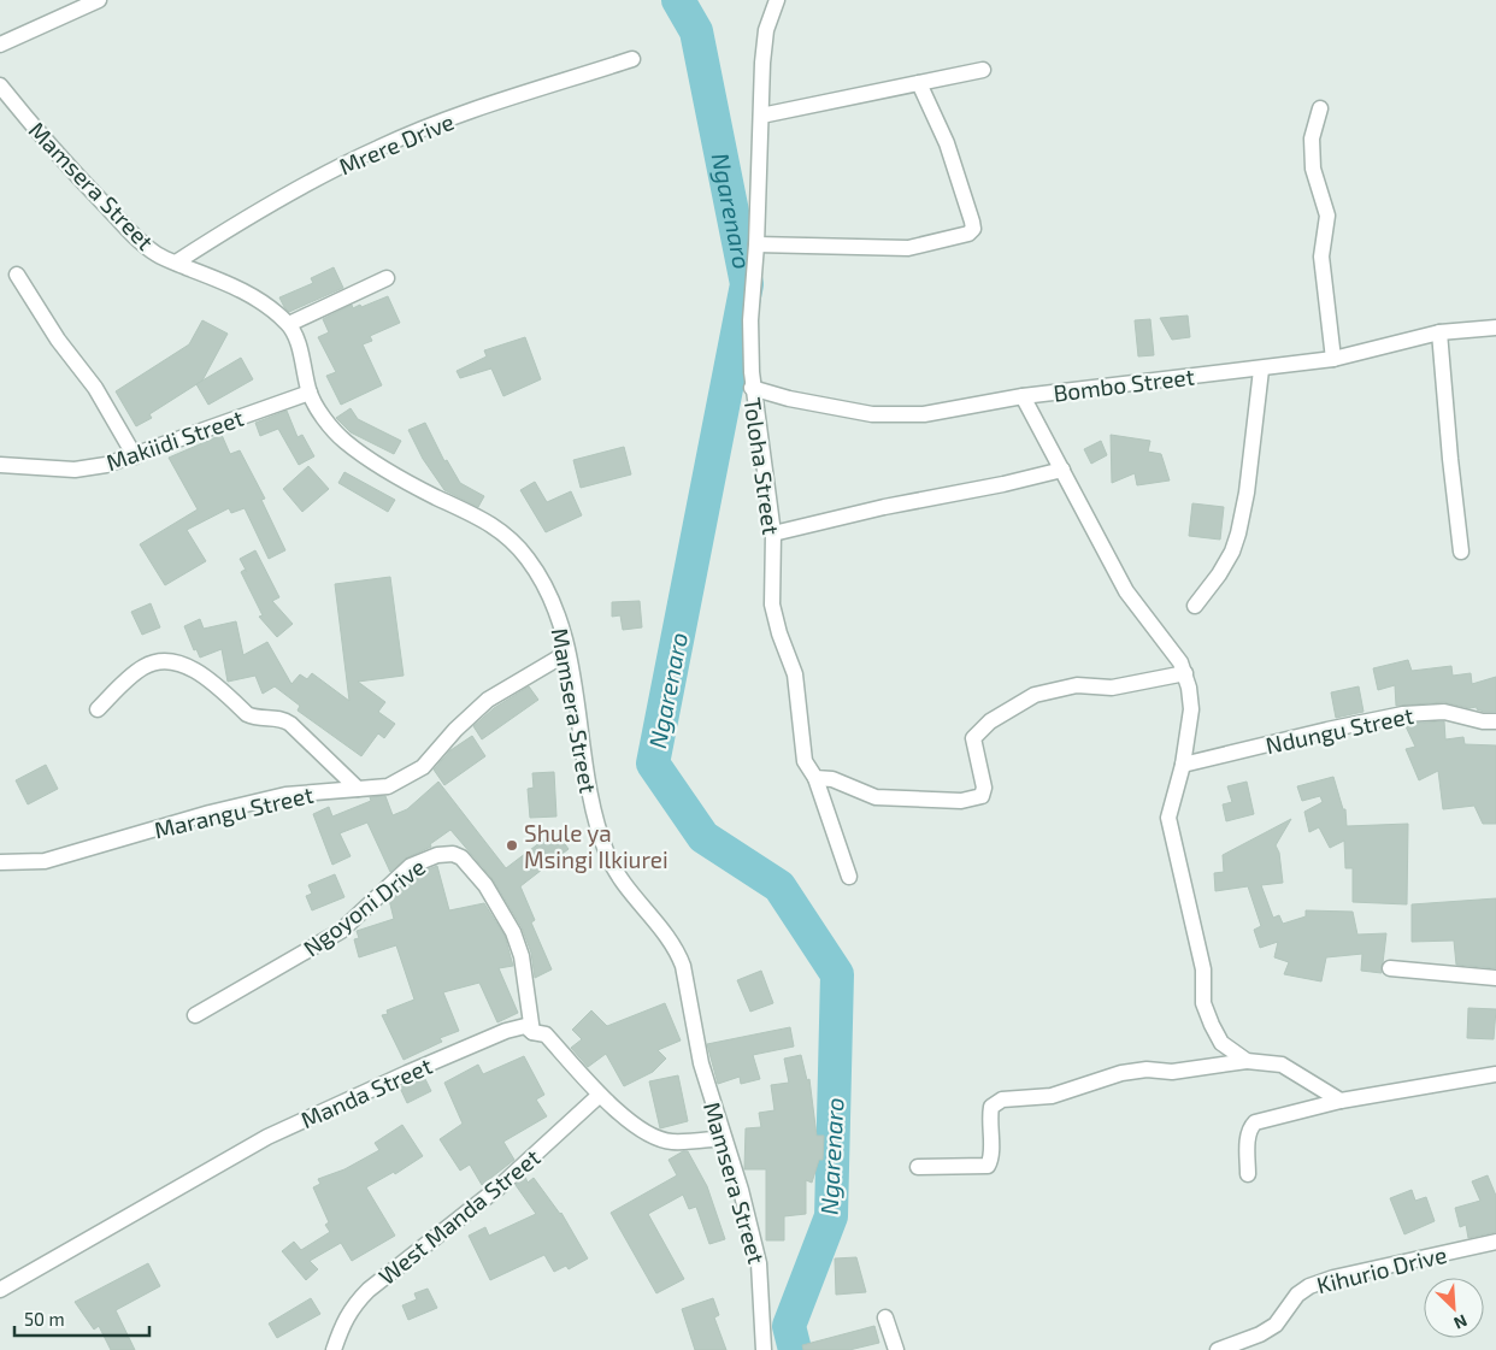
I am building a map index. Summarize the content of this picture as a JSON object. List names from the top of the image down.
{
  "streets": {
    "street": [
      "Mrere Drive",
      "Mamsera Street",
      "Bombo Street",
      "Makiidi Street",
      "Toloha Street",
      "Ndungu Street",
      "Marangu Street",
      "Ngoyoni Drive",
      "Manda Street",
      "West Manda Street",
      "Kihurio Drive"
    ]
  },
  "crossings": [
    ["Mrere Drive", "Mamsera Street"],
    ["Mamsera Street", "Makiidi Street"],
    ["Mamsera Street", "Marangu Street"],
    ["Mamsera Street", "Manda Street"],
    ["Bombo Street", "Toloha Street"],
    ["Ngoyoni Drive", "Manda Street"],
    ["Manda Street", "West Manda Street"]
  ],
  "water": ["Ngarenaro"],
  "places": ["Shule ya Msingi Ilkiurei"],
  "scale_bar": "50 m",
  "north": "bottom right"
}
